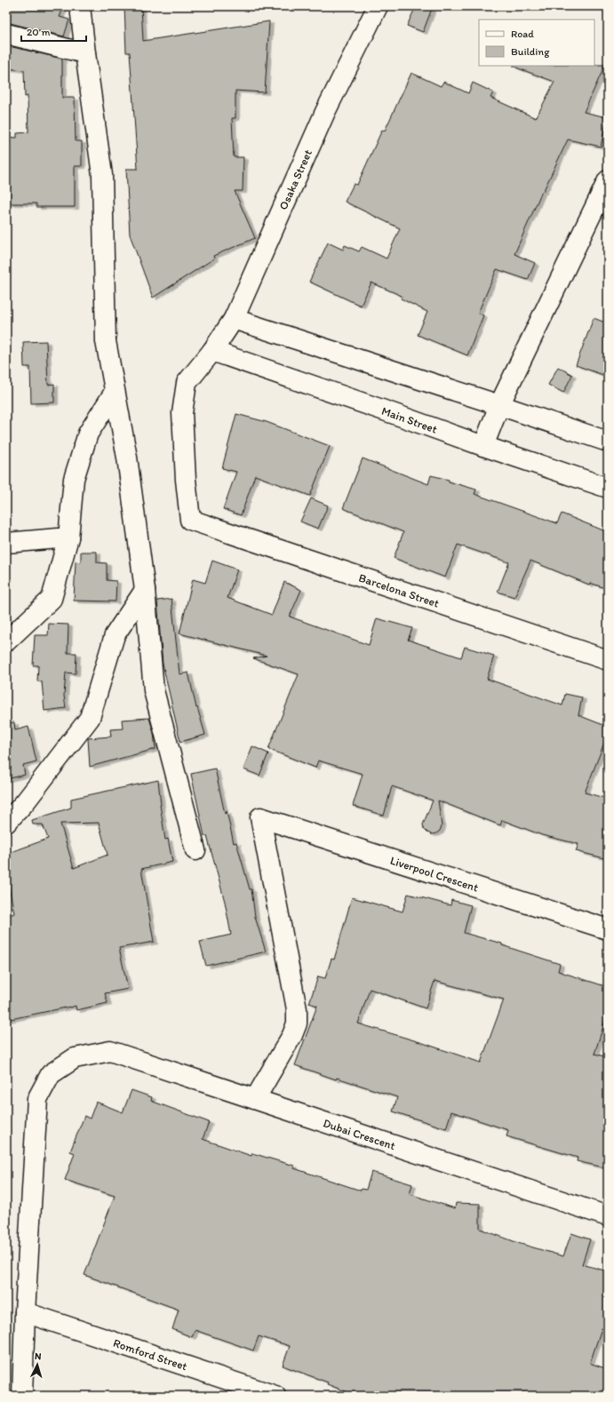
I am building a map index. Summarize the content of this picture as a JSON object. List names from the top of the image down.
{
  "streets": {
    "street": [
      "Osaka Street",
      "Main Street",
      "Barcelona Street",
      "Liverpool Crescent",
      "Dubai Crescent",
      "Romford Street"
    ]
  },
  "crossings": [
    ["Osaka Street", "Main Street"],
    ["Osaka Street", "Barcelona Street"],
    ["Liverpool Crescent", "Dubai Crescent"],
    ["Dubai Crescent", "Romford Street"]
  ],
  "legend": ["Road", "Building"],
  "scale_bar": "20 m",
  "north": "top"
}
